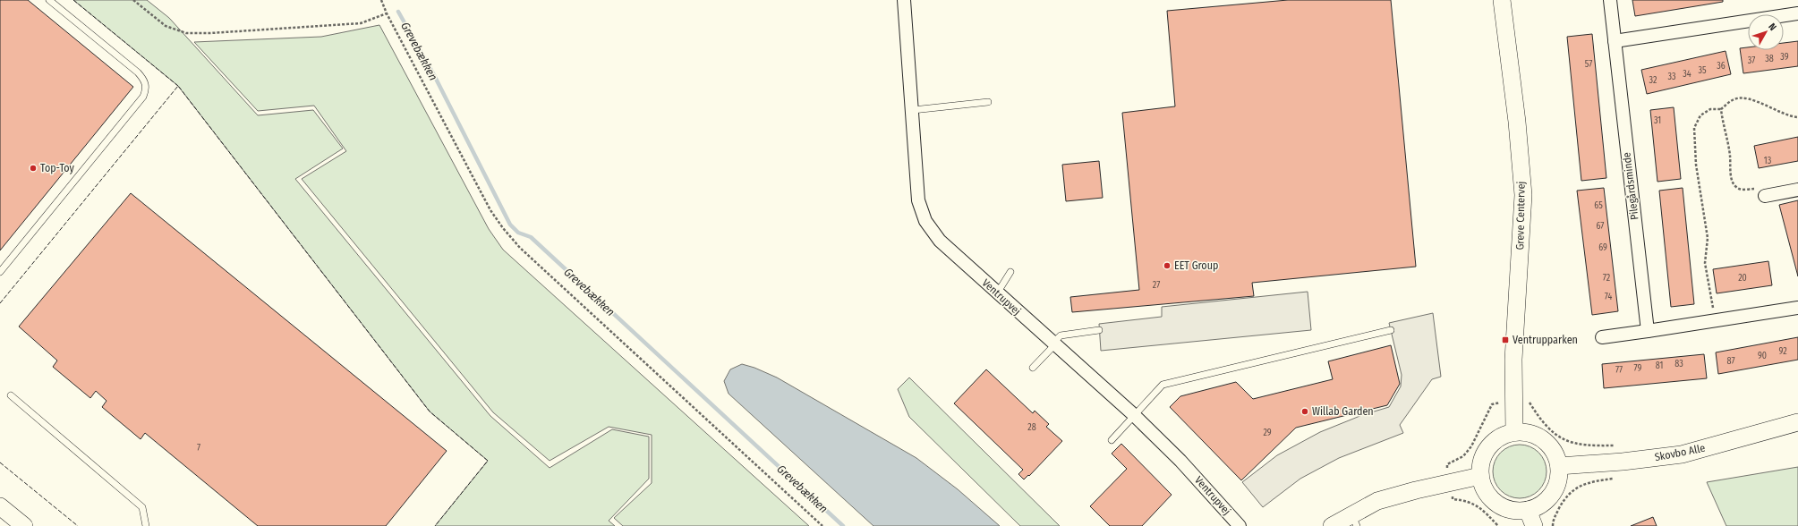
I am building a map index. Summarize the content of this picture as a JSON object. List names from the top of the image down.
{
  "streets": {
    "street": [
      "Pilegårdsminde",
      "Greve Centervej",
      "Ventrupvej",
      "Skovbo Alle"
    ]
  },
  "crossings": [
    ["Greve Centervej", "Skovbo Alle"]
  ],
  "water": ["Grevebækken"],
  "places": {
    "other": ["Top-Toy", "EET Group", "Willab Garden"],
    "transit": ["Ventrupparken"]
  },
  "house_numbers": [
    "39",
    "38",
    "37",
    "57",
    "36",
    "35",
    "34",
    "33",
    "32",
    "31",
    "13",
    "65",
    "67",
    "69",
    "72",
    "20",
    "27",
    "74",
    "92",
    "90",
    "87",
    "83",
    "81",
    "79",
    "77",
    "28",
    "29",
    "7"
  ],
  "north": "top right"
}
